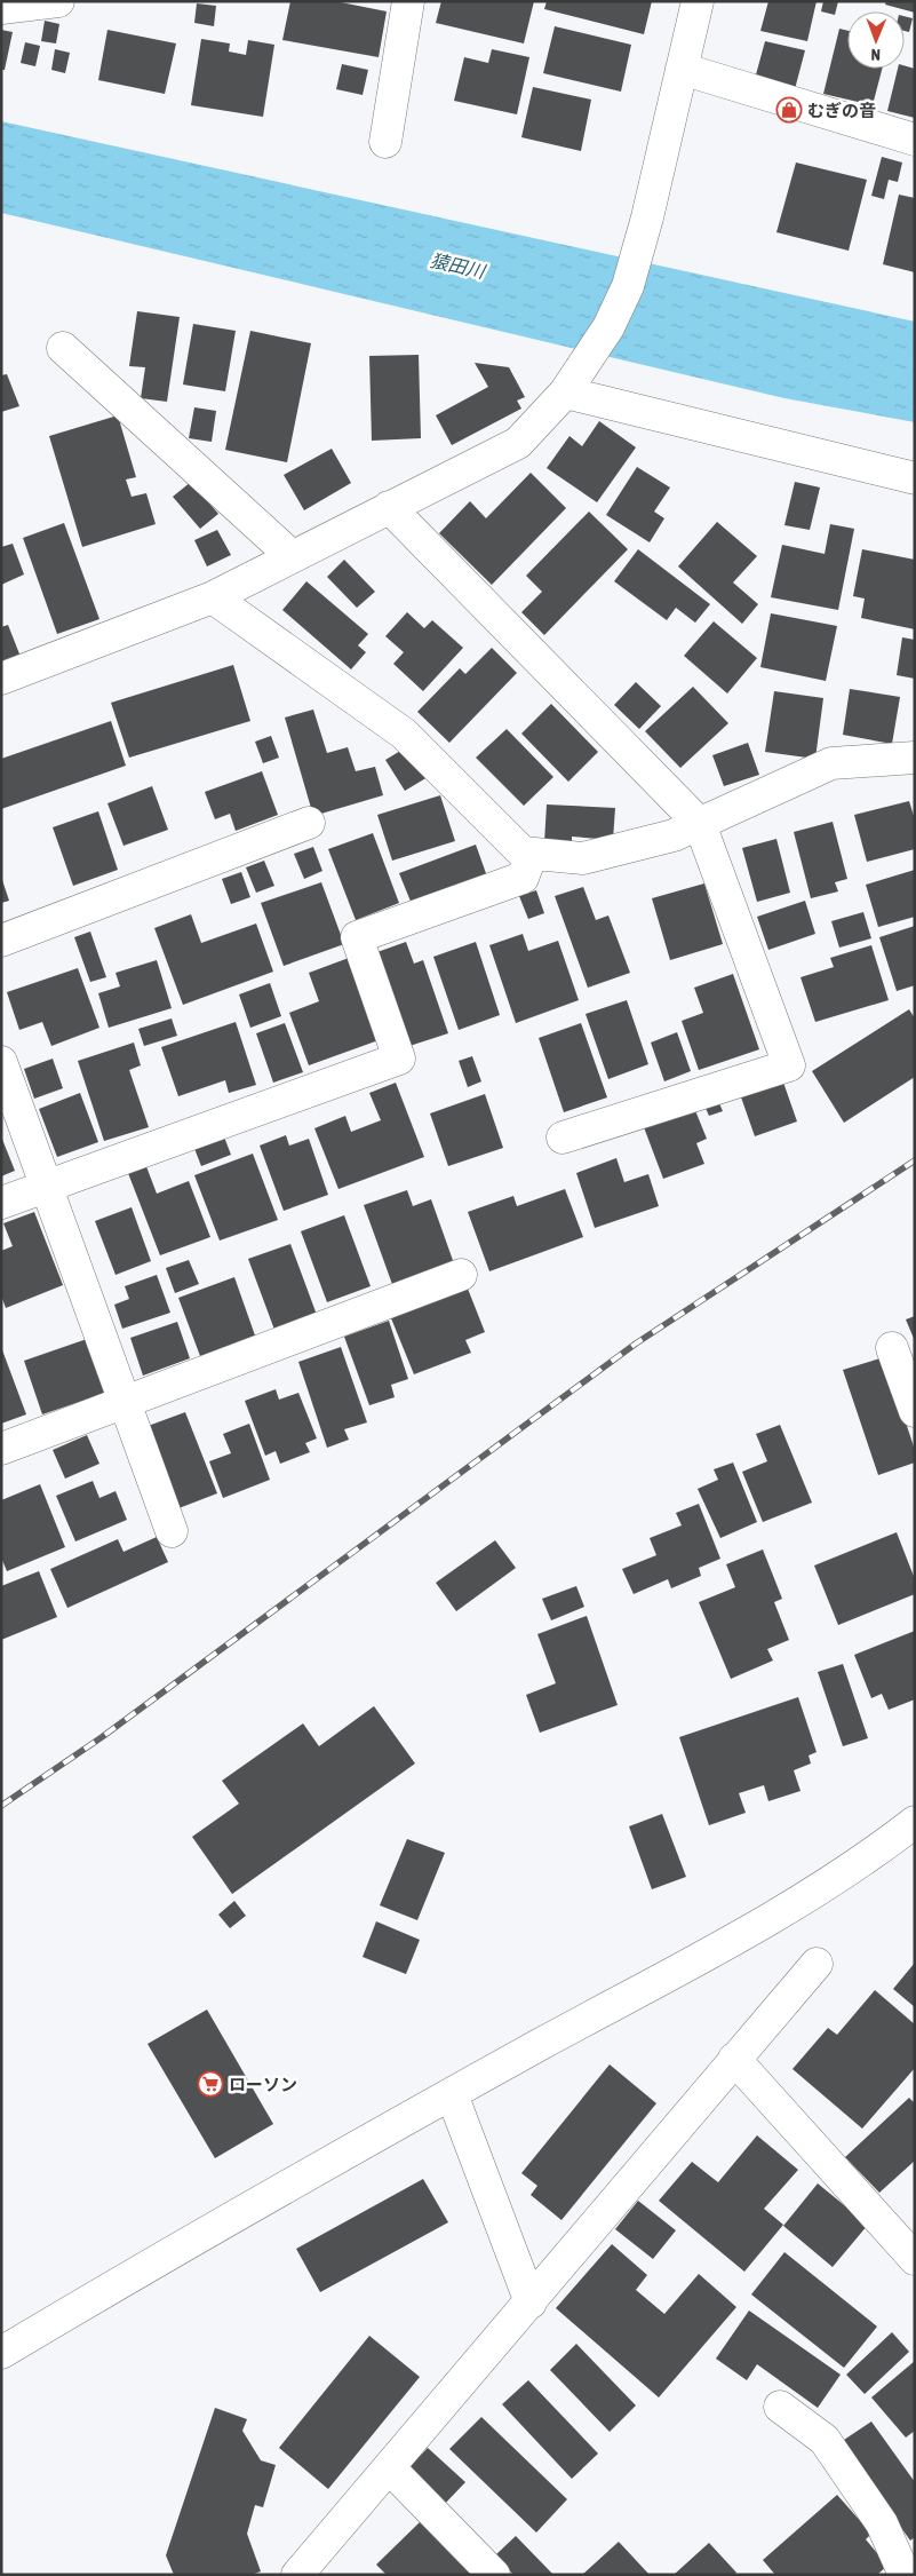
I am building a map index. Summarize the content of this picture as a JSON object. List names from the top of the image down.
{
  "water": ["猿田川"],
  "places": {
    "shop": ["むぎの音"],
    "supermarket": ["ローソン"]
  },
  "north": "bottom"
}
